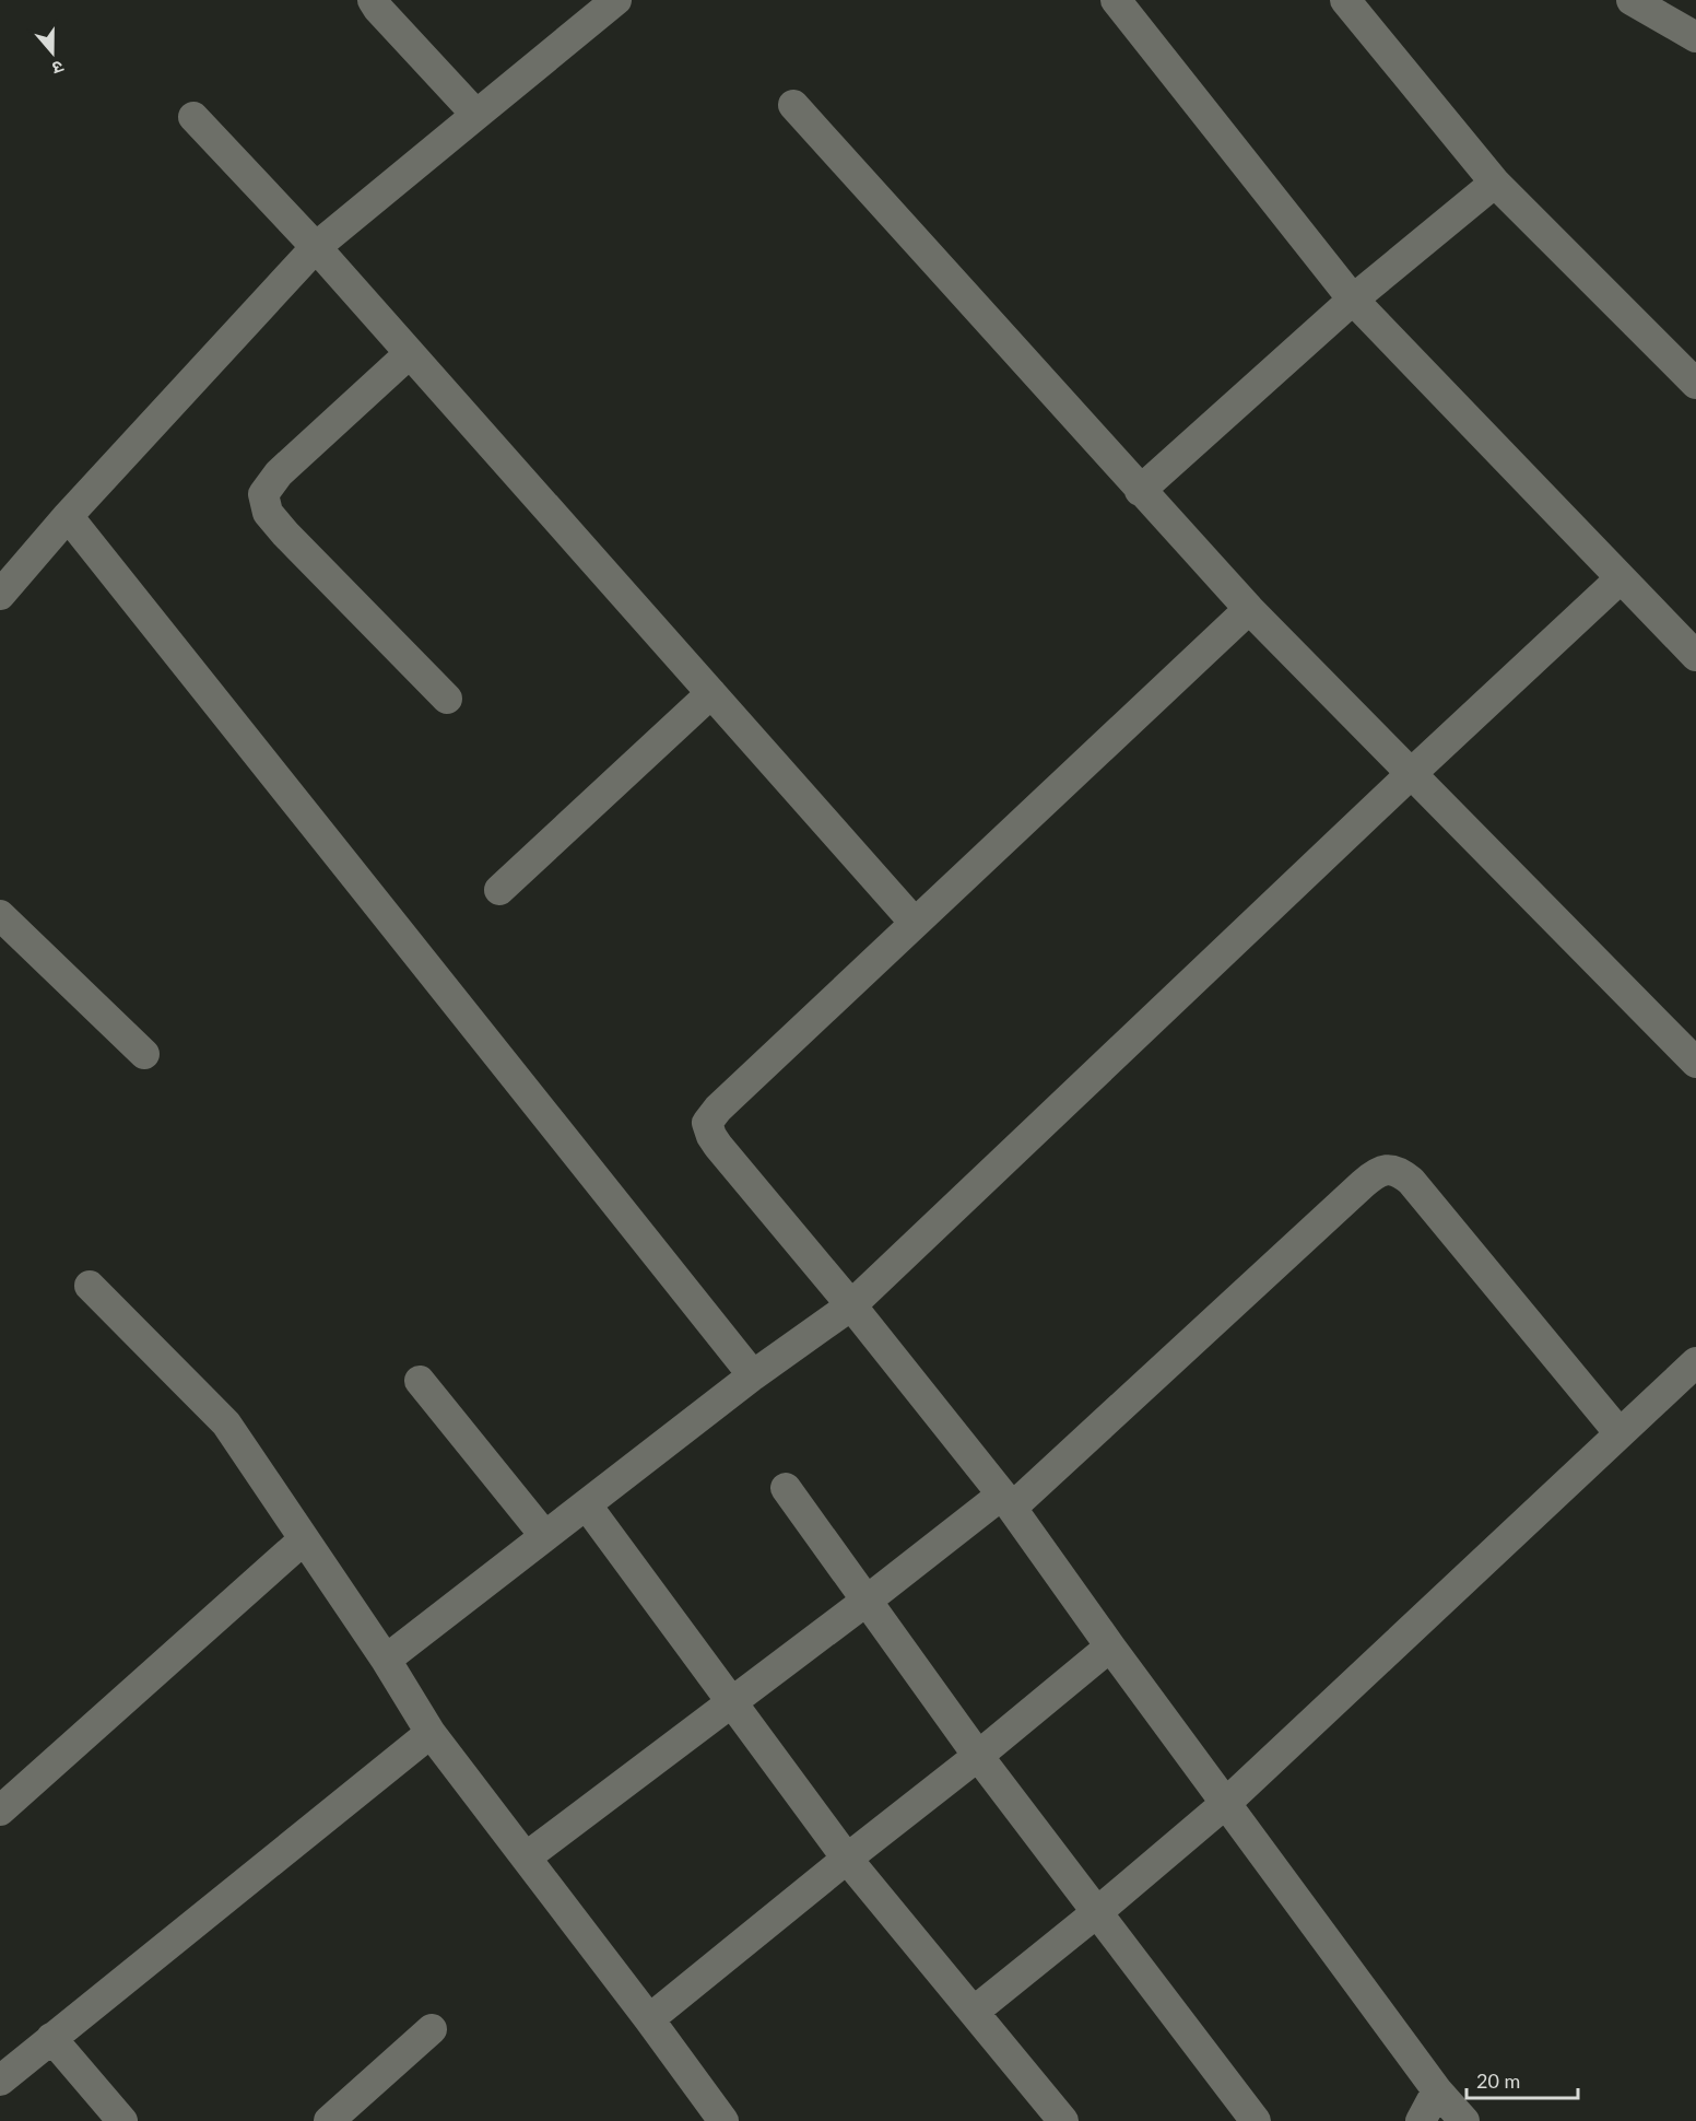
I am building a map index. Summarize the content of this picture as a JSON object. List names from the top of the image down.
{
  "scale_bar": "20 m",
  "north": "bottom"
}
